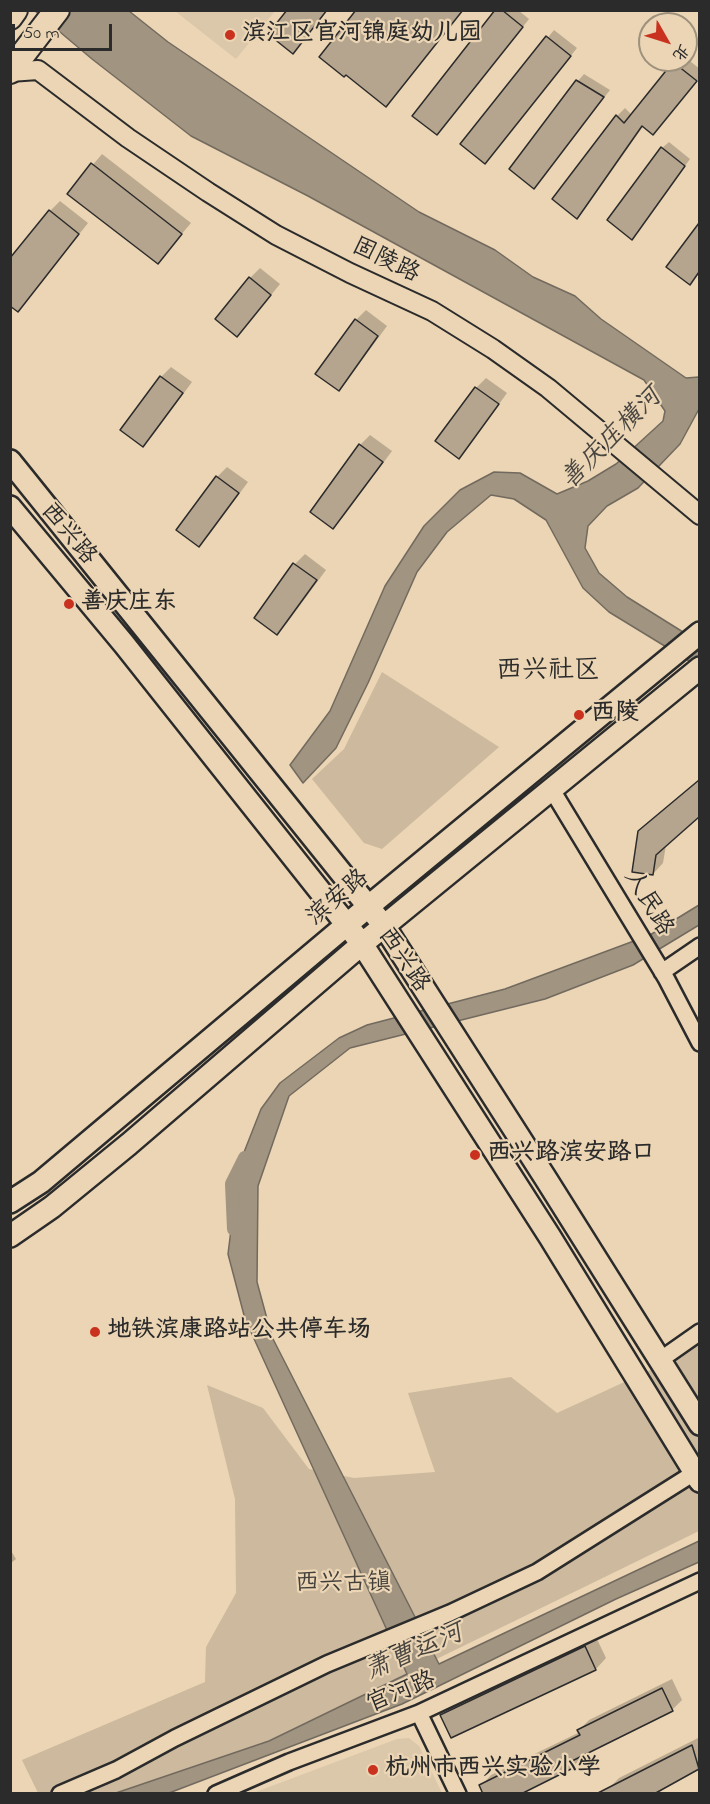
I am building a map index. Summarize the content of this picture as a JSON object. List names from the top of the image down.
{
  "streets": {
    "main road": ["西兴路", "滨安路"],
    "street": ["固陵路", "人民路", "官河路"]
  },
  "crossings": [
    ["西兴路", "滨安路"],
    ["滨安路", "人民路"]
  ],
  "districts": ["西兴社区"],
  "water": ["善庆庄横河", "萧曹运河"],
  "parks": ["西兴古镇"],
  "places": [
    "滨江区官河锦庭幼儿园",
    "善庆庄东",
    "西陵",
    "西兴路滨安路口",
    "地铁滨康路站公共停车场",
    "杭州市西兴实验小学"
  ],
  "scale_bar": "50 m",
  "north": "bottom right"
}
